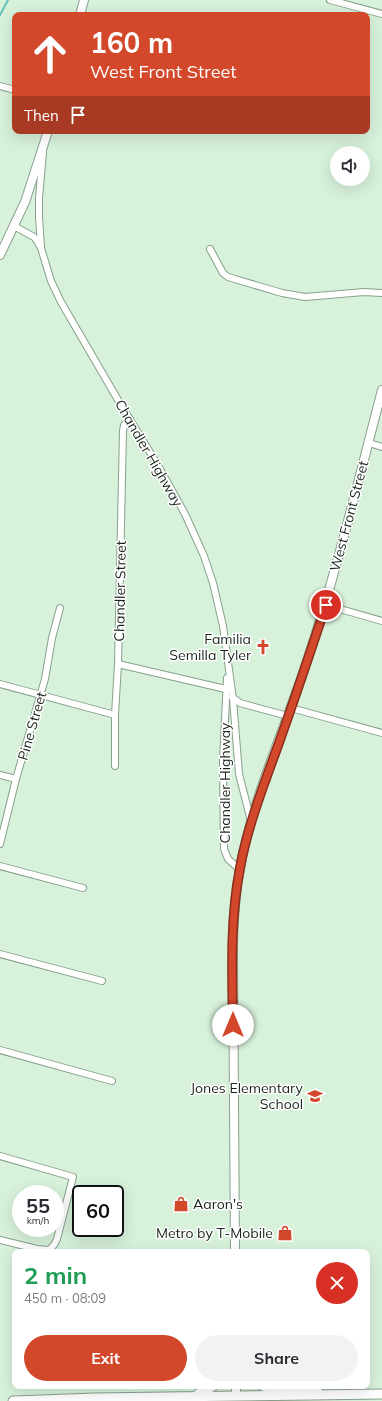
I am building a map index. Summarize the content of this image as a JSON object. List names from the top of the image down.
{
  "streets": {
    "main road": ["West Front Street"],
    "street": ["Chandler Highway", "Chandler Street", "Pine Street"]
  },
  "crossings": [
    ["Chandler Highway", "West Front Street"],
    ["Chandler Highway", "Chandler Street"]
  ],
  "places": {
    "church": ["Familia Semilla Tyler"],
    "school or university": ["Jones Elementary School"],
    "shop": ["Aaron's", "Metro by T-Mobile"]
  },
  "page": {
    "turn": ["160 m", "West Front Street"],
    "then": "Then",
    "speed": "55 km/h",
    "limit": "60",
    "heading": ["2 min", "450 m · 08:09"],
    "buttons": ["Exit", "Share"]
  }
}
